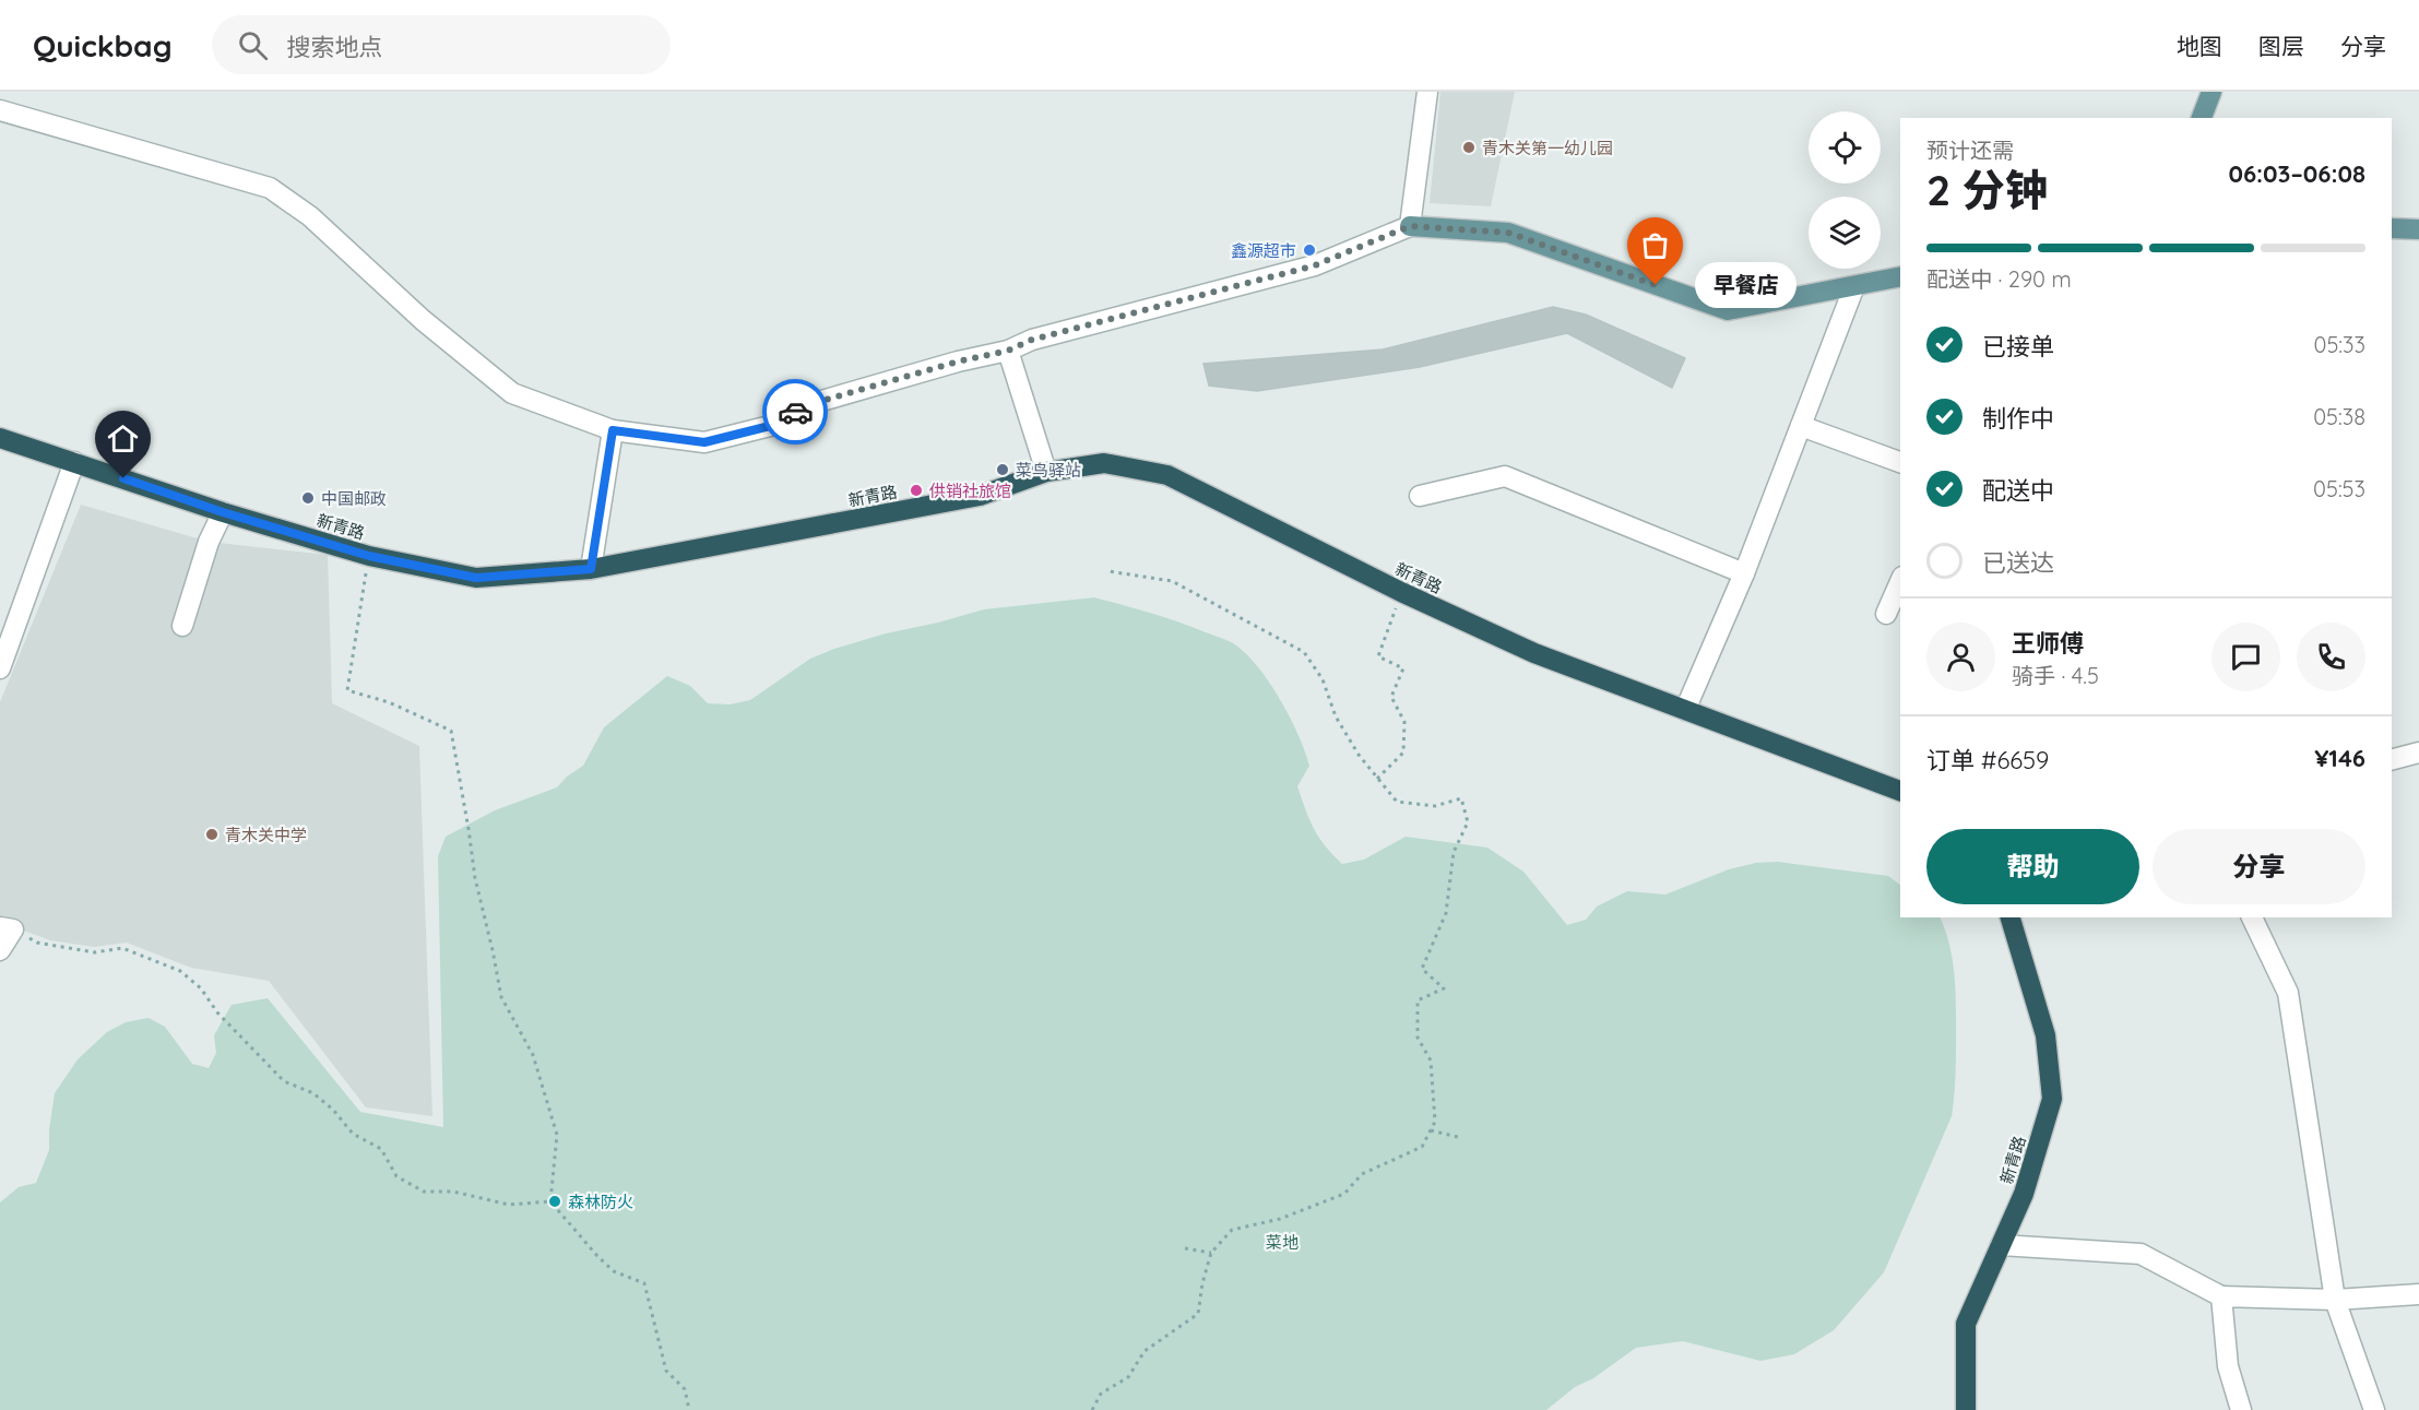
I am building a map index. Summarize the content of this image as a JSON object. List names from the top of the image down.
{
  "streets": {
    "highway": ["新青路"]
  },
  "parks": ["菜地"],
  "places": [
    "青木关第一幼儿园",
    "鑫源超市",
    "早餐店",
    "菜鸟驿站",
    "供销社旅馆",
    "中国邮政",
    "青木关中学",
    "森林防火"
  ],
  "page": {
    "header": "Quickbag",
    "search": "搜索地点",
    "nav": ["地图", "图层", "分享"],
    "heading": ["2 分钟", "预计还需", "06:03–06:08"],
    "panel": [
      "王师傅",
      "骑手 · 4.5",
      "订单 #6659",
      "¥146"
    ],
    "bar": "配送中 · 290 m",
    "bubble": "早餐店",
    "list": [
      ["已接单", "05:33"],
      ["制作中", "05:38"],
      ["配送中", "05:53"],
      "已送达"
    ],
    "buttons": ["帮助", "分享"]
  }
}
